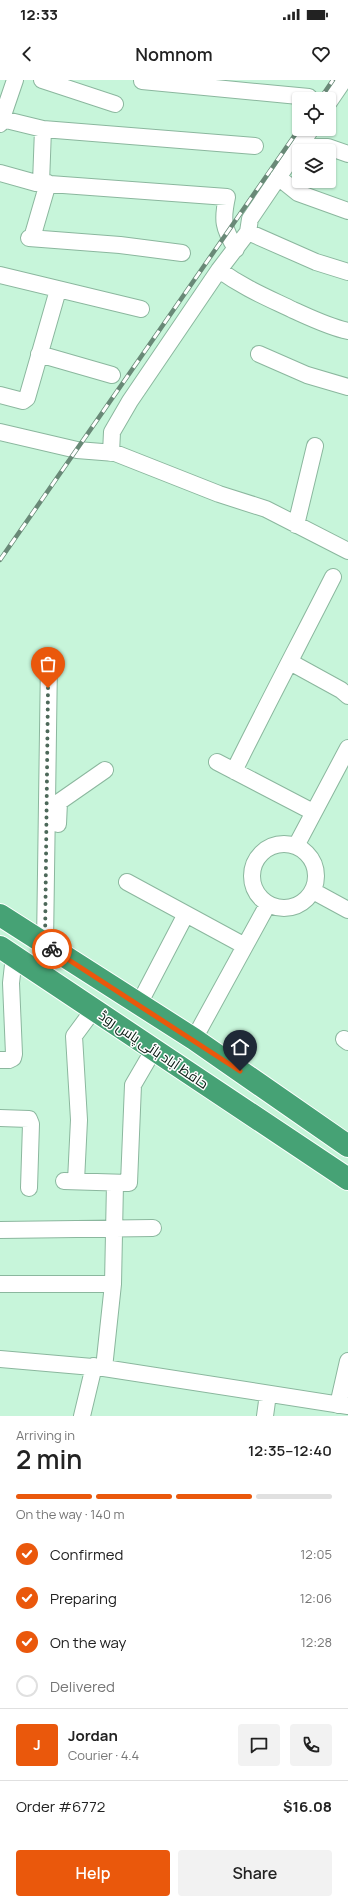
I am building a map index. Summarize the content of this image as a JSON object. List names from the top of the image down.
{
  "streets": {
    "highway": ["حافظ آباد بائی پاس روڈ"]
  },
  "page": {
    "status": "12:33",
    "header": "Nomnom",
    "heading": ["2 min", "Arriving in", "12:35–12:40"],
    "panel": [
      "Jordan",
      "Courier · 4.4",
      "Order #6772",
      "$16.08"
    ],
    "bar": "On the way · 140 m",
    "list": [
      ["Confirmed", "12:05"],
      ["Preparing", "12:06"],
      ["On the way", "12:28"],
      "Delivered"
    ],
    "round": "J",
    "buttons": ["Help", "Share"]
  }
}
